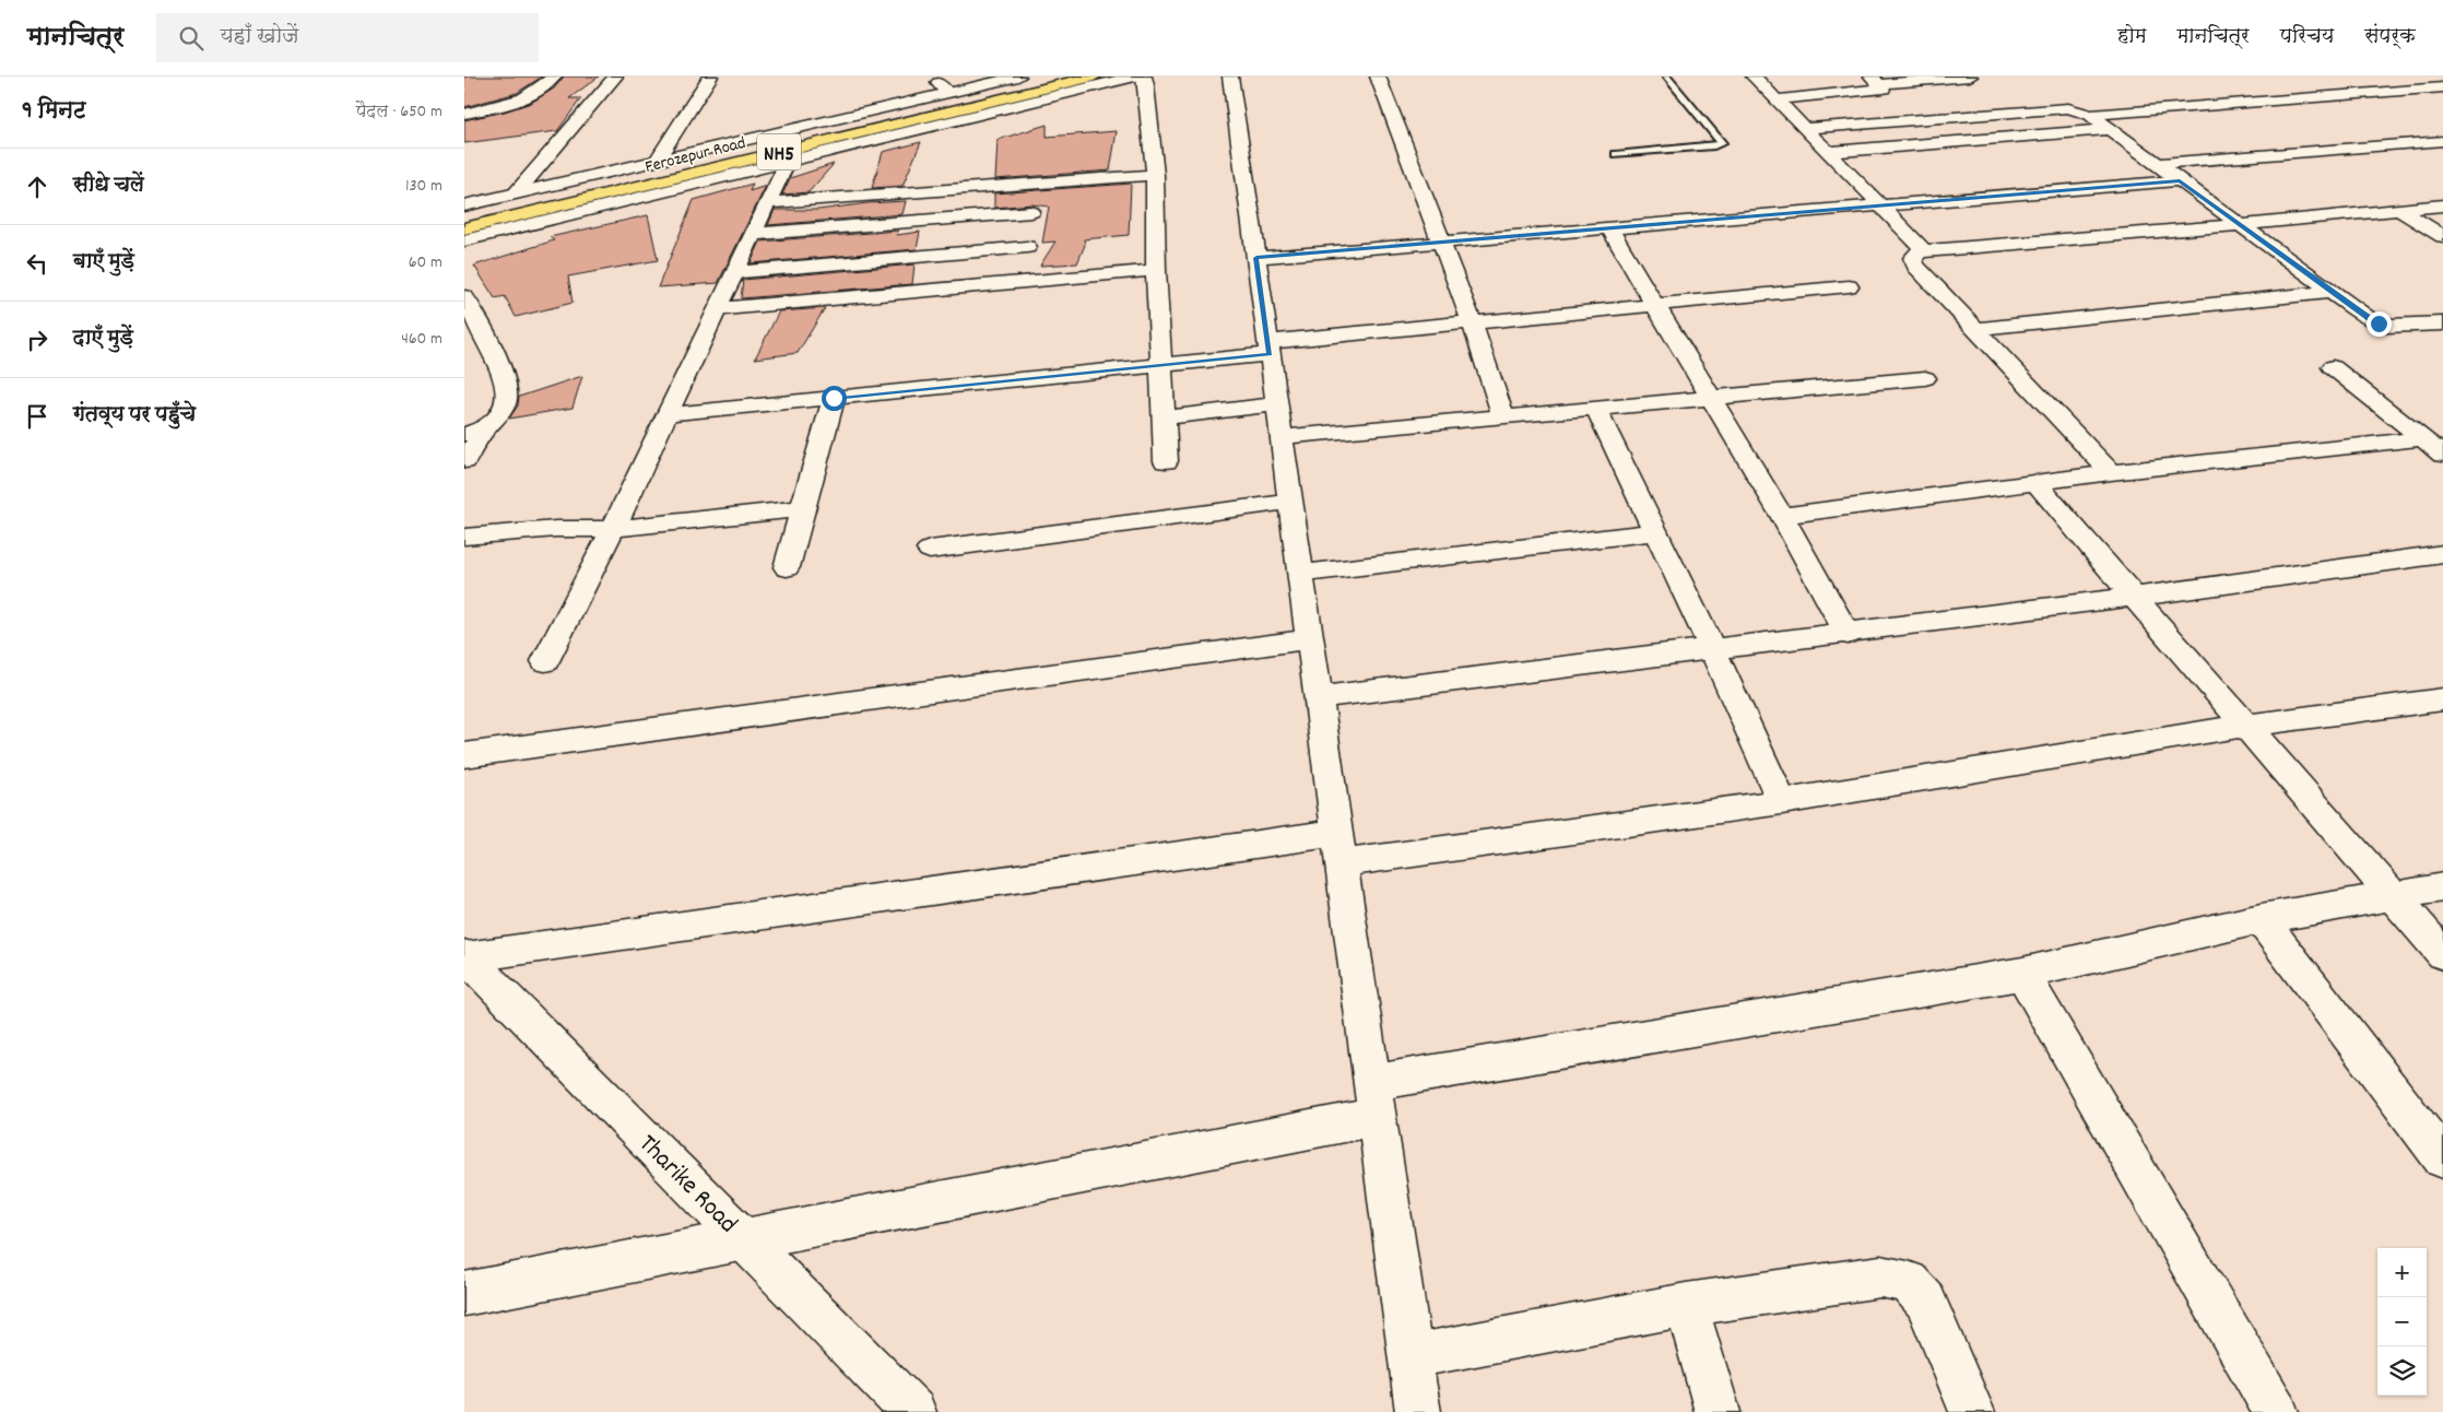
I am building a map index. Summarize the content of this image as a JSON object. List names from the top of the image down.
{
  "streets": {
    "highway": ["NH5", "Ferozepur Road"],
    "street": ["Tharike Road"]
  },
  "page": {
    "header": "मानचित्र",
    "search": "यहाँ खोजें",
    "nav": [
      "होम",
      "मानचित्र",
      "परिचय",
      "संपर्क"
    ],
    "heading": ["9 मिनट", "पैदल · 650 m"],
    "list": [
      ["सीधे चलें", "130 m"],
      ["बाएँ मुड़ें", "60 m"],
      ["दाएँ मुड़ें", "460 m"],
      "गंतव्य पर पहुँचे"
    ],
    "map_buttons": ["+", "−"]
  }
}
